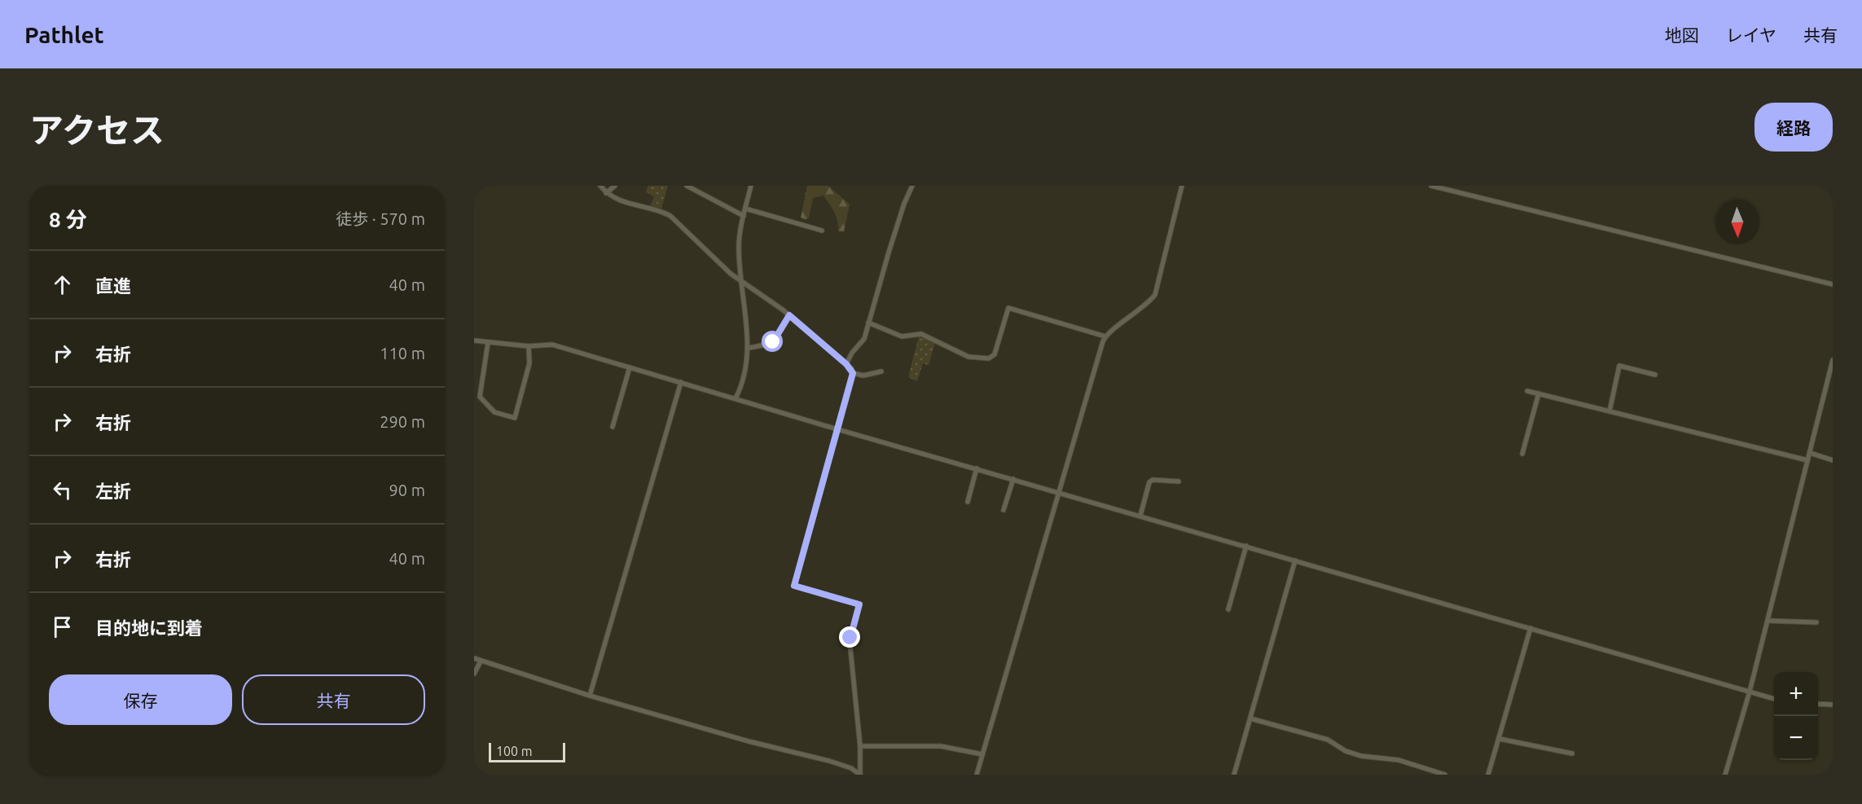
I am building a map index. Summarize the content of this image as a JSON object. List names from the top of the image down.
{
  "scale_bar": "100 m",
  "north": "bottom",
  "page": {
    "header": "Pathlet",
    "nav": ["地図", "レイヤ", "共有"],
    "title": "アクセス",
    "buttons": [
      "経路",
      ["保存", "共有"]
    ],
    "heading": ["8 分", "徒歩 · 570 m"],
    "list": [
      ["直進", "40 m"],
      ["右折", "110 m"],
      ["右折", "290 m"],
      ["左折", "90 m"],
      ["右折", "40 m"],
      "目的地に到着"
    ],
    "map_buttons": ["+", "−"],
    "scale": "100 m"
  }
}
